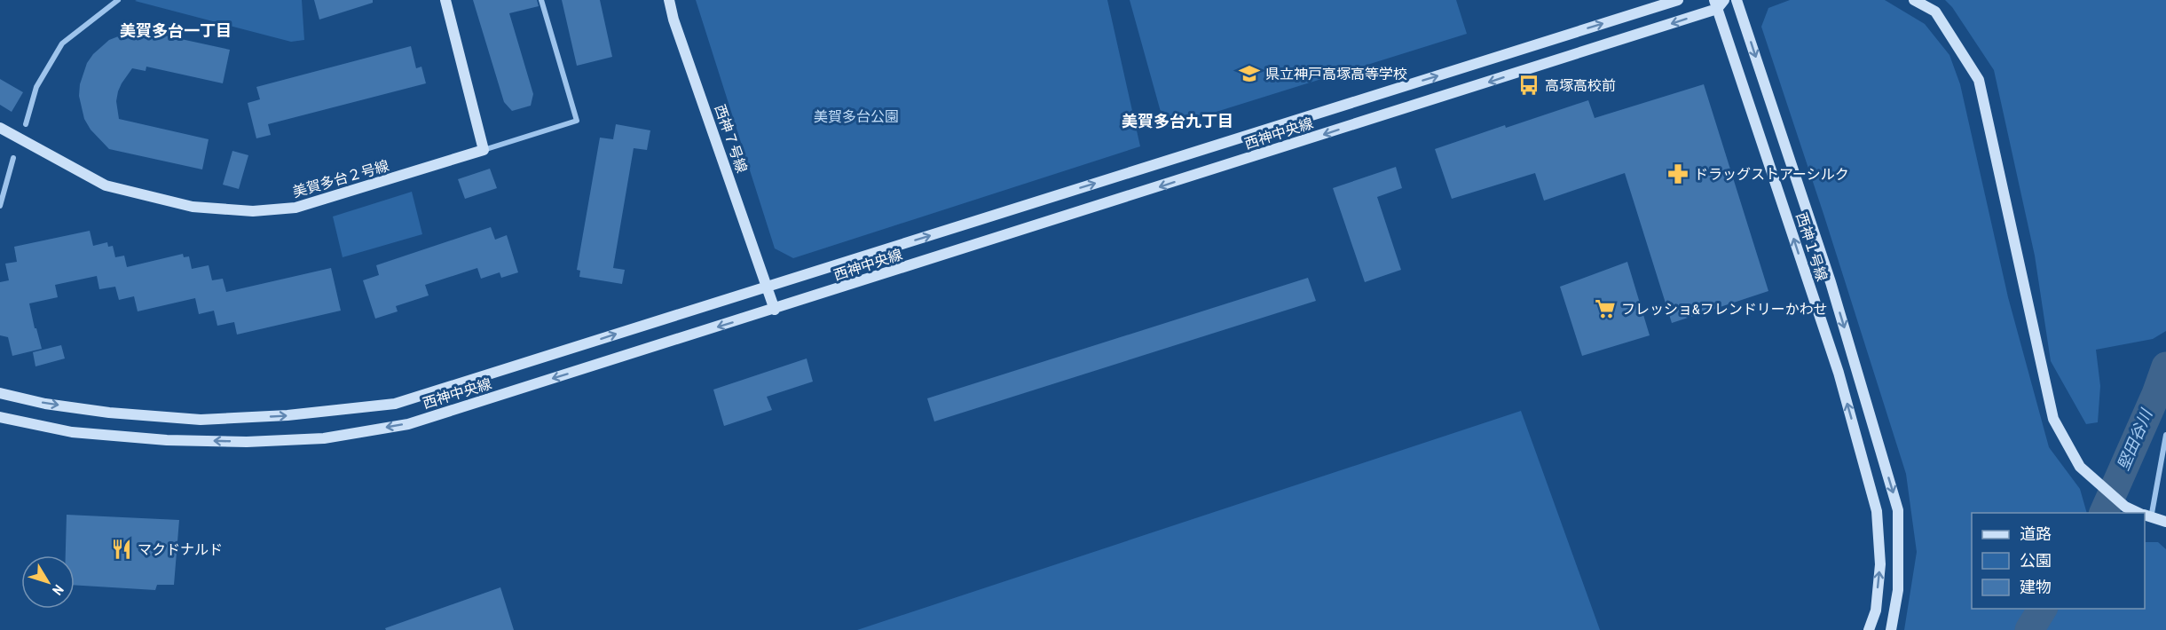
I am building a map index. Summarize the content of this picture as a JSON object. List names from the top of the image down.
{
  "streets": {
    "street": [
      "西神中央線",
      "西神７号線",
      "美賀多台２号線",
      "西神１号線"
    ]
  },
  "crossings": [
    ["西神中央線", "西神７号線"],
    ["西神中央線", "西神１号線"]
  ],
  "districts": ["美賀多台一丁目", "美賀多台九丁目"],
  "water": ["堅田谷川"],
  "parks": ["美賀多台公園"],
  "places": {
    "school or university": ["県立神戸高塚高等学校"],
    "bus stop": ["高塚高校前"],
    "pharmacy": ["ドラッグストアーシルク"],
    "supermarket": ["フレッショ&フレンドリーかわせ"],
    "restaurant": ["マクドナルド"]
  },
  "legend": ["道路", "公園", "建物"],
  "north": "bottom right"
}
